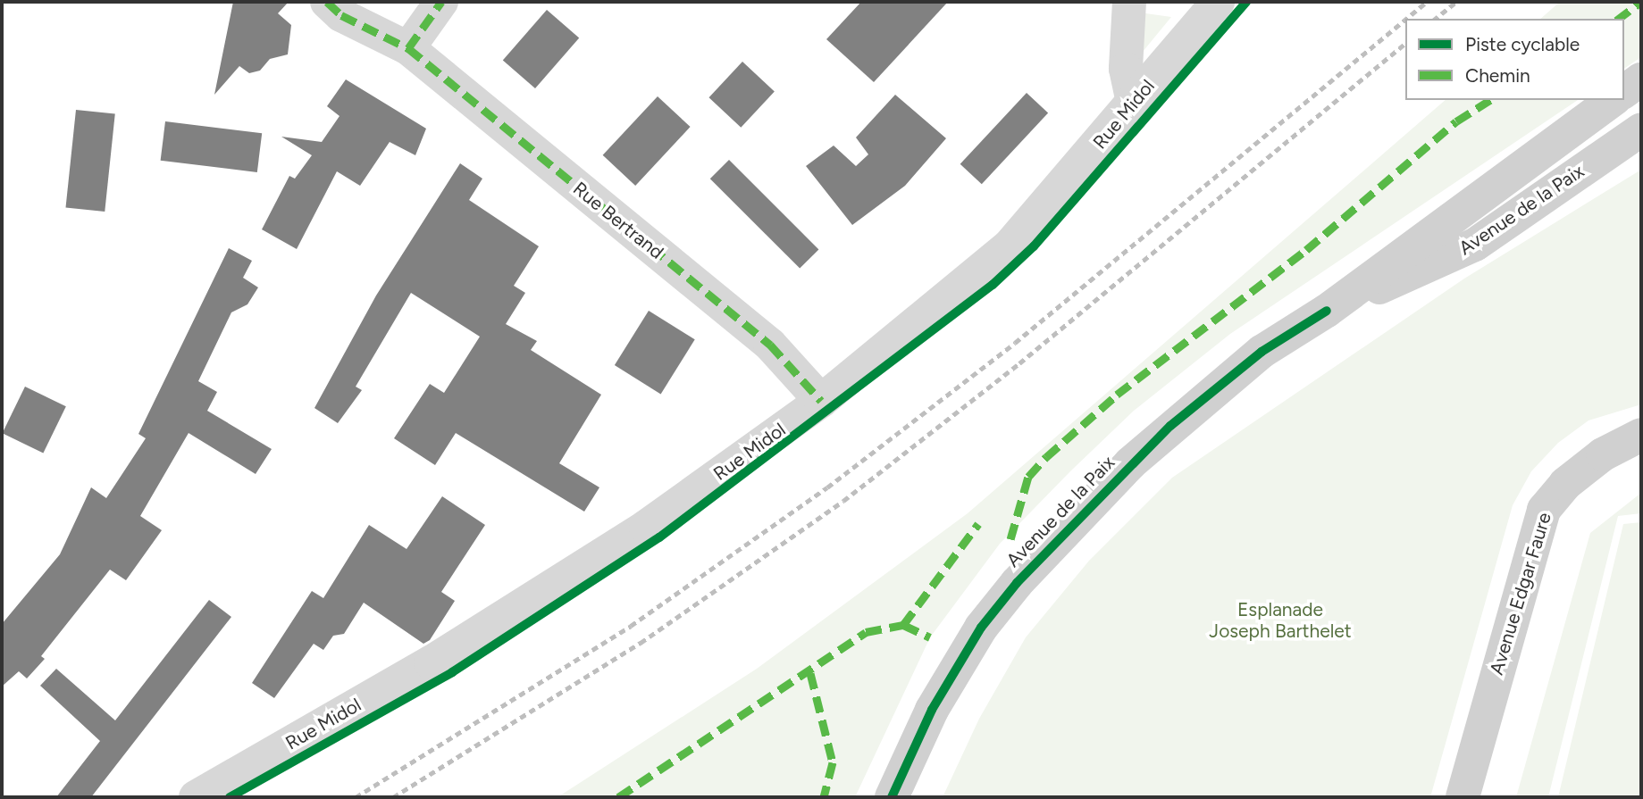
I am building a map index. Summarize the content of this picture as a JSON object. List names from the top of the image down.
{
  "streets": {
    "main road": ["Avenue de la Paix", "Avenue Edgar Faure"],
    "street": ["Rue Midol", "Rue Bertrand"]
  },
  "crossings": [
    ["Rue Midol", "Rue Bertrand"]
  ],
  "parks": ["Esplanade Joseph Barthelet"],
  "legend": ["Piste cyclable", "Chemin"]
}
